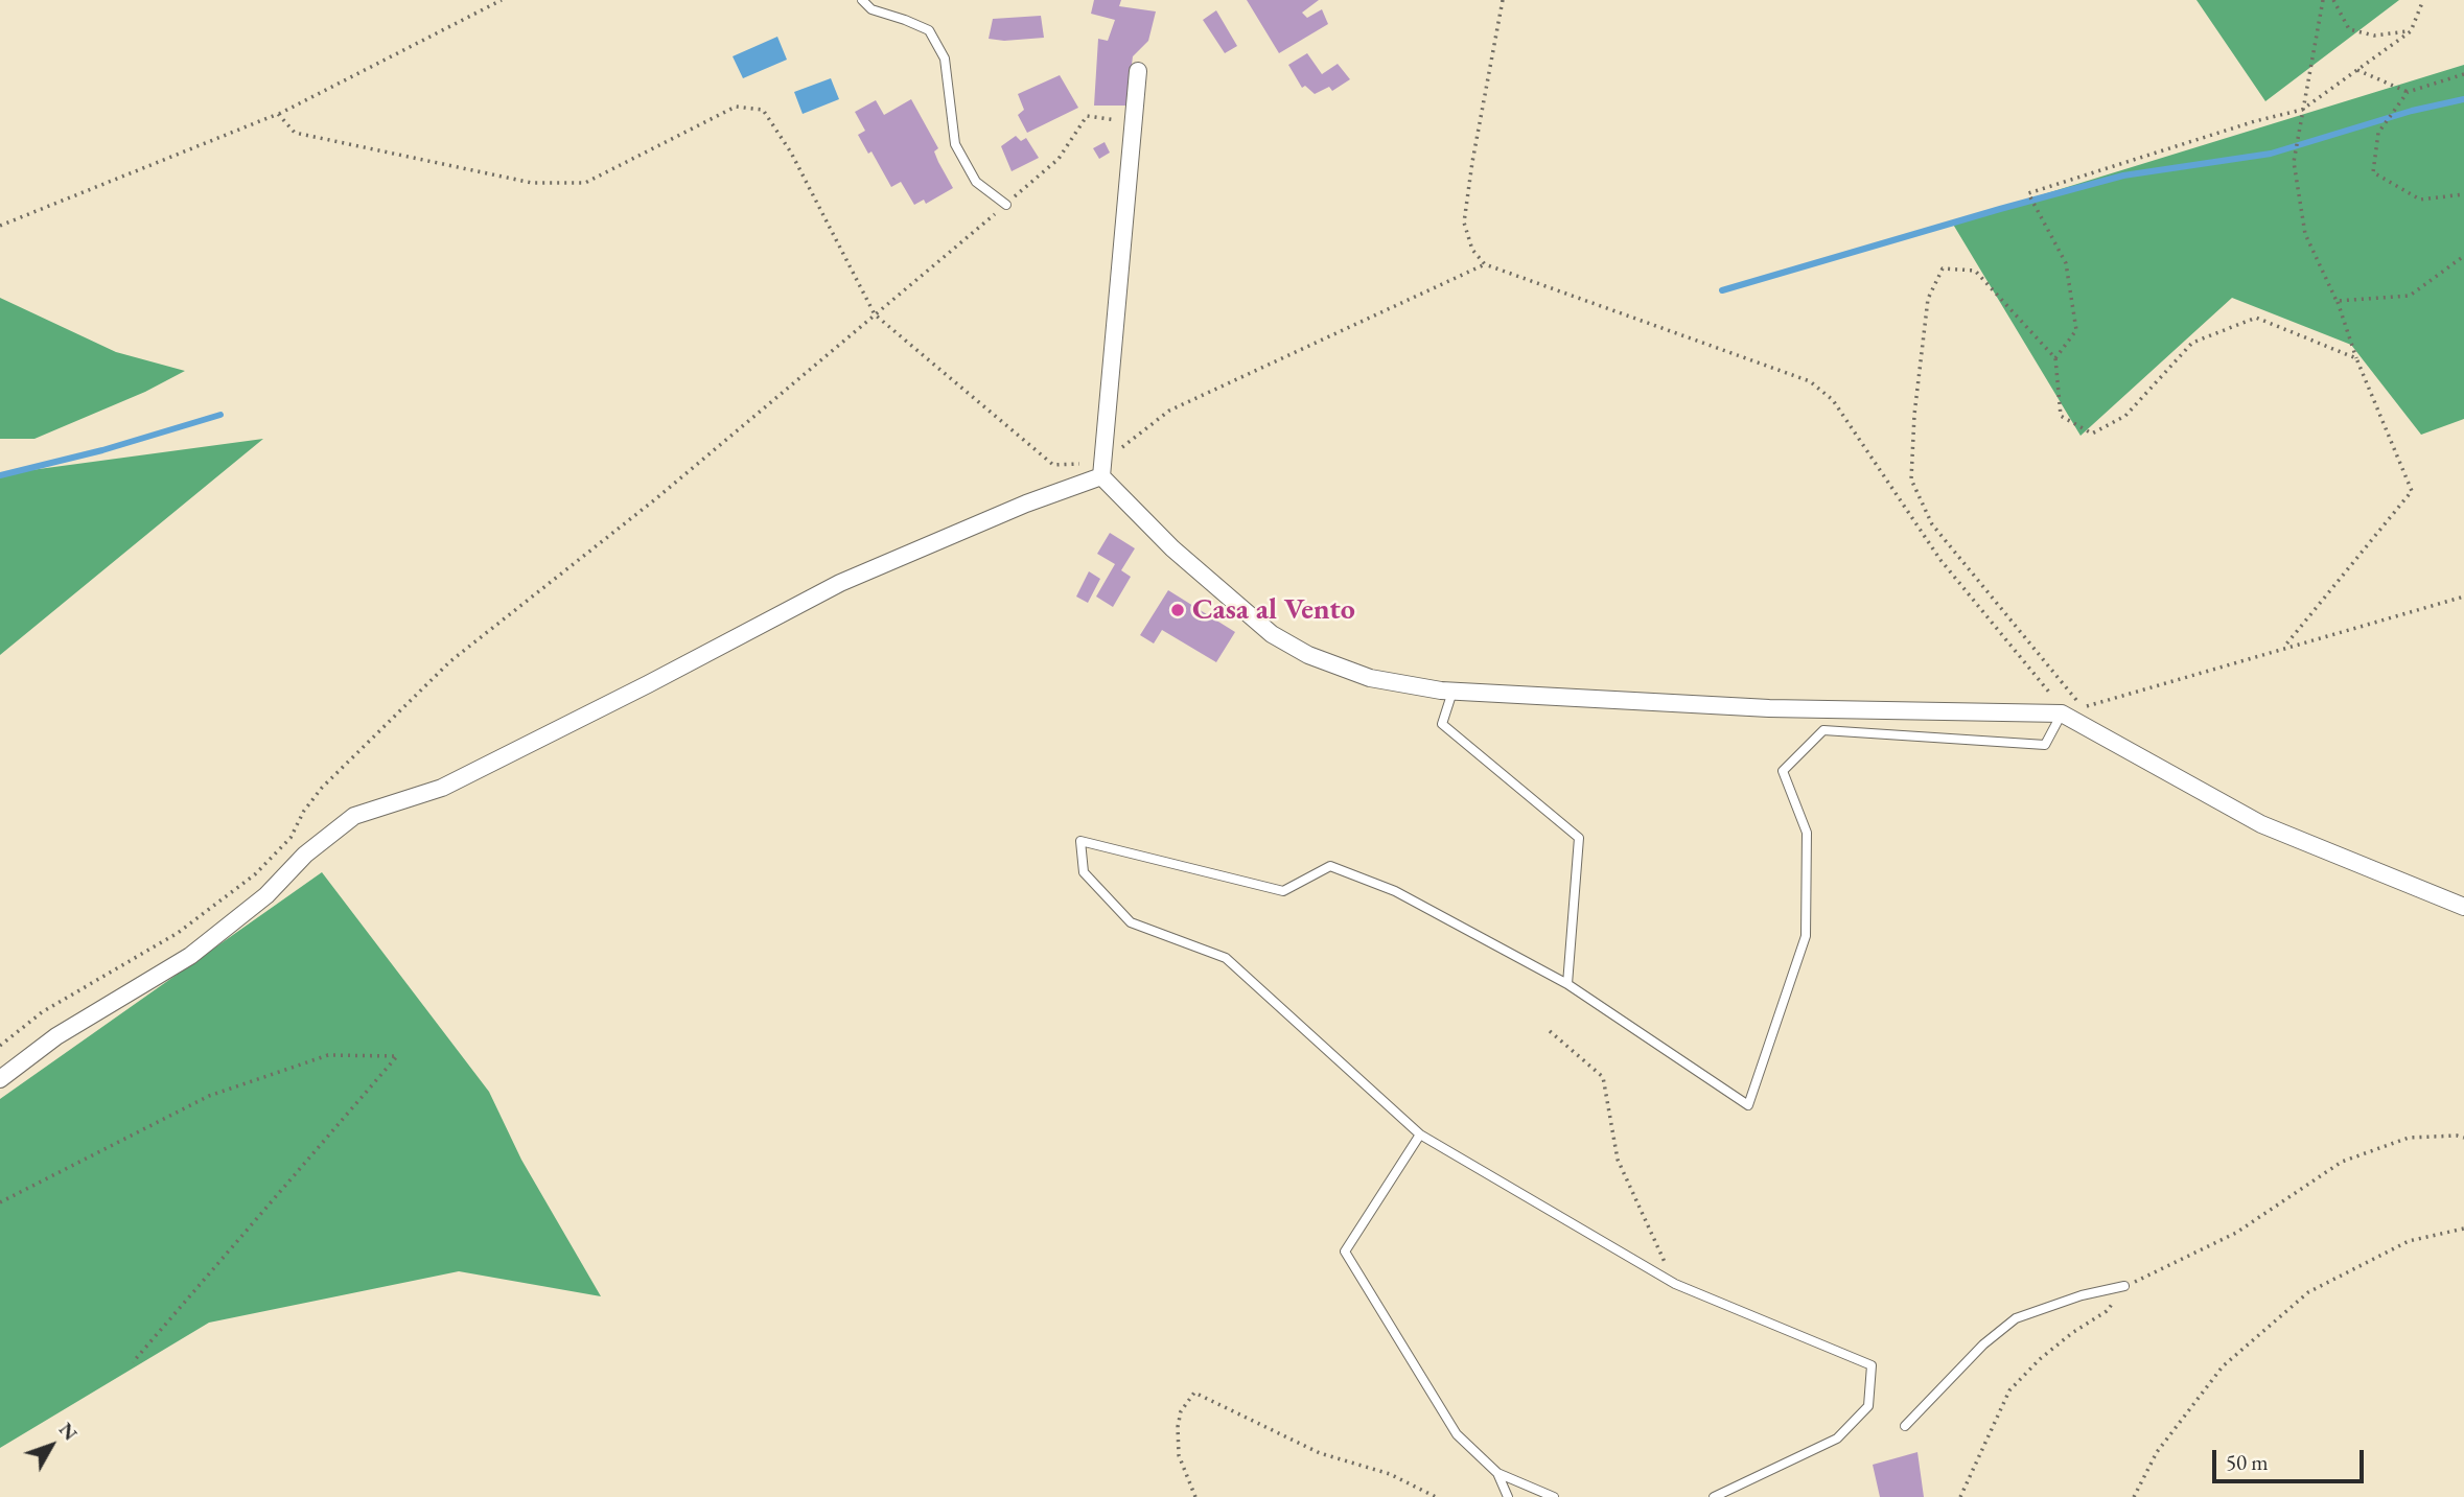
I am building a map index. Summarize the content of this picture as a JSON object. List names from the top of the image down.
{
  "places": ["Casa al Vento"],
  "scale_bar": "50 m",
  "north": "top right"
}
